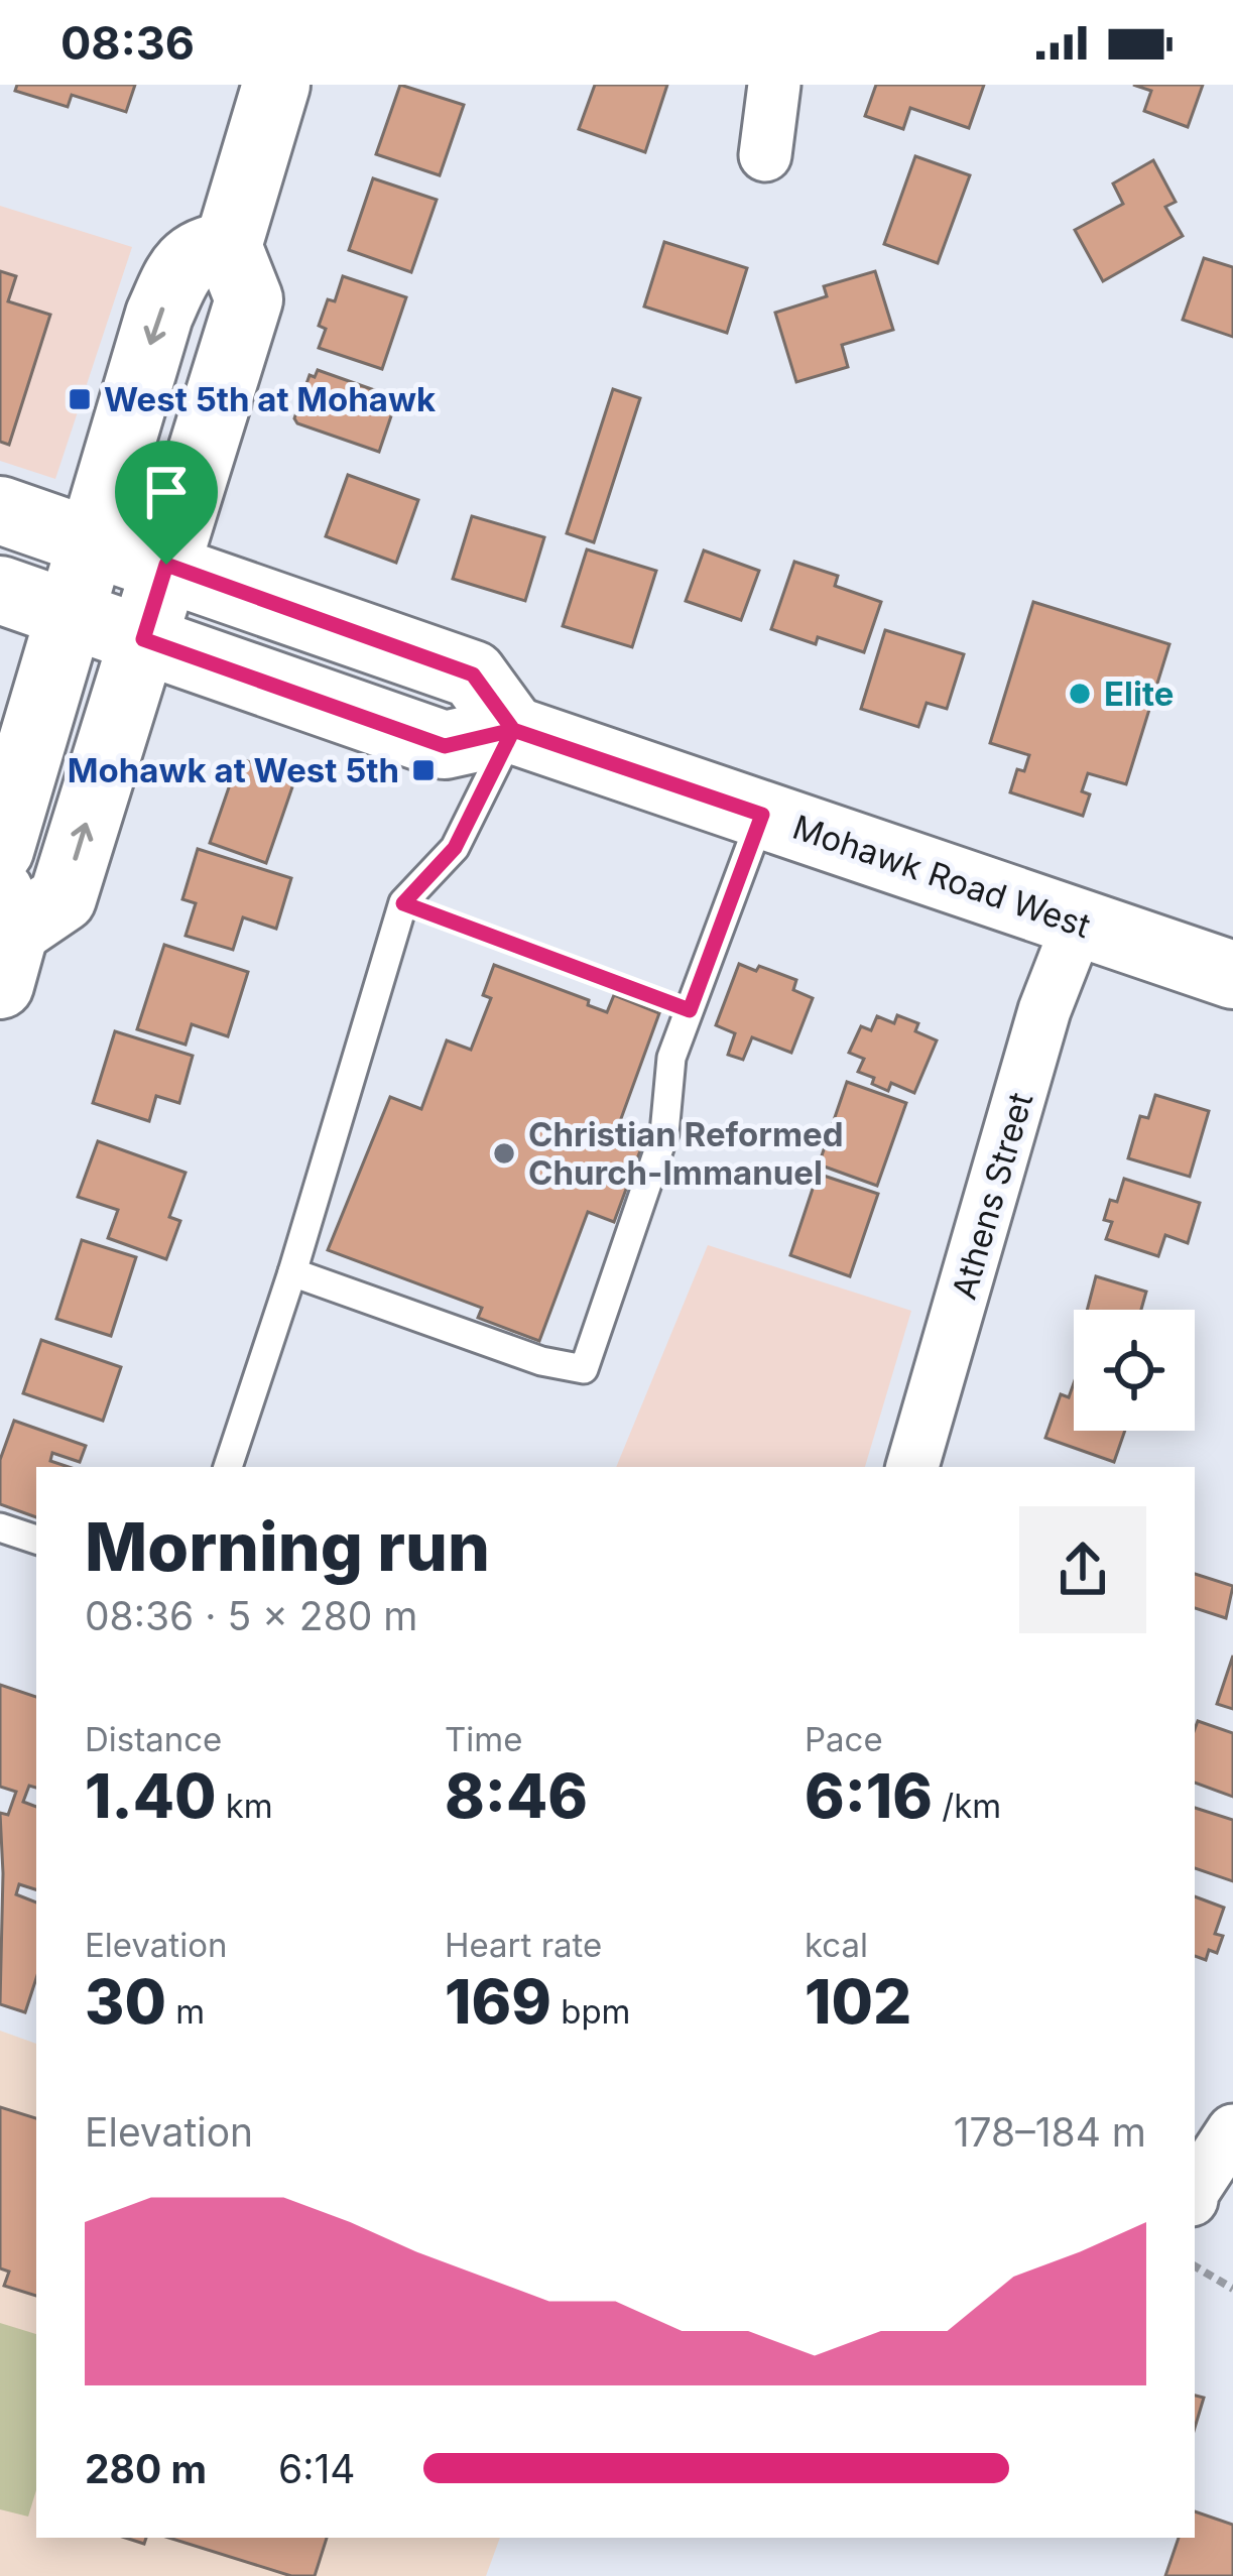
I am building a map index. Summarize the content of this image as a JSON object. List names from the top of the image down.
{
  "streets": {
    "main road": ["Mohawk Road West"],
    "street": ["Athens Street"]
  },
  "crossings": [
    ["Mohawk Road West", "Athens Street"]
  ],
  "places": {
    "transit": ["West 5th at Mohawk", "Mohawk at West 5th"],
    "other": ["Elite", "Christian Reformed Church-Immanuel"]
  },
  "page": {
    "status": "08:36",
    "heading": ["Morning run", "08:36 · 5 × 280 m"],
    "stats": [
      ["Distance", "1.40 km"],
      ["Time", "8:46"],
      ["Pace", "6:16 /km"],
      ["Elevation", "30 m"],
      ["Heart rate", "169 bpm"],
      ["kcal", "102"]
    ],
    "chart": ["Elevation", "178–184 m"],
    "list": [
      {
        "name": "280 m",
        "note": "6:14"
      }
    ]
  }
}
